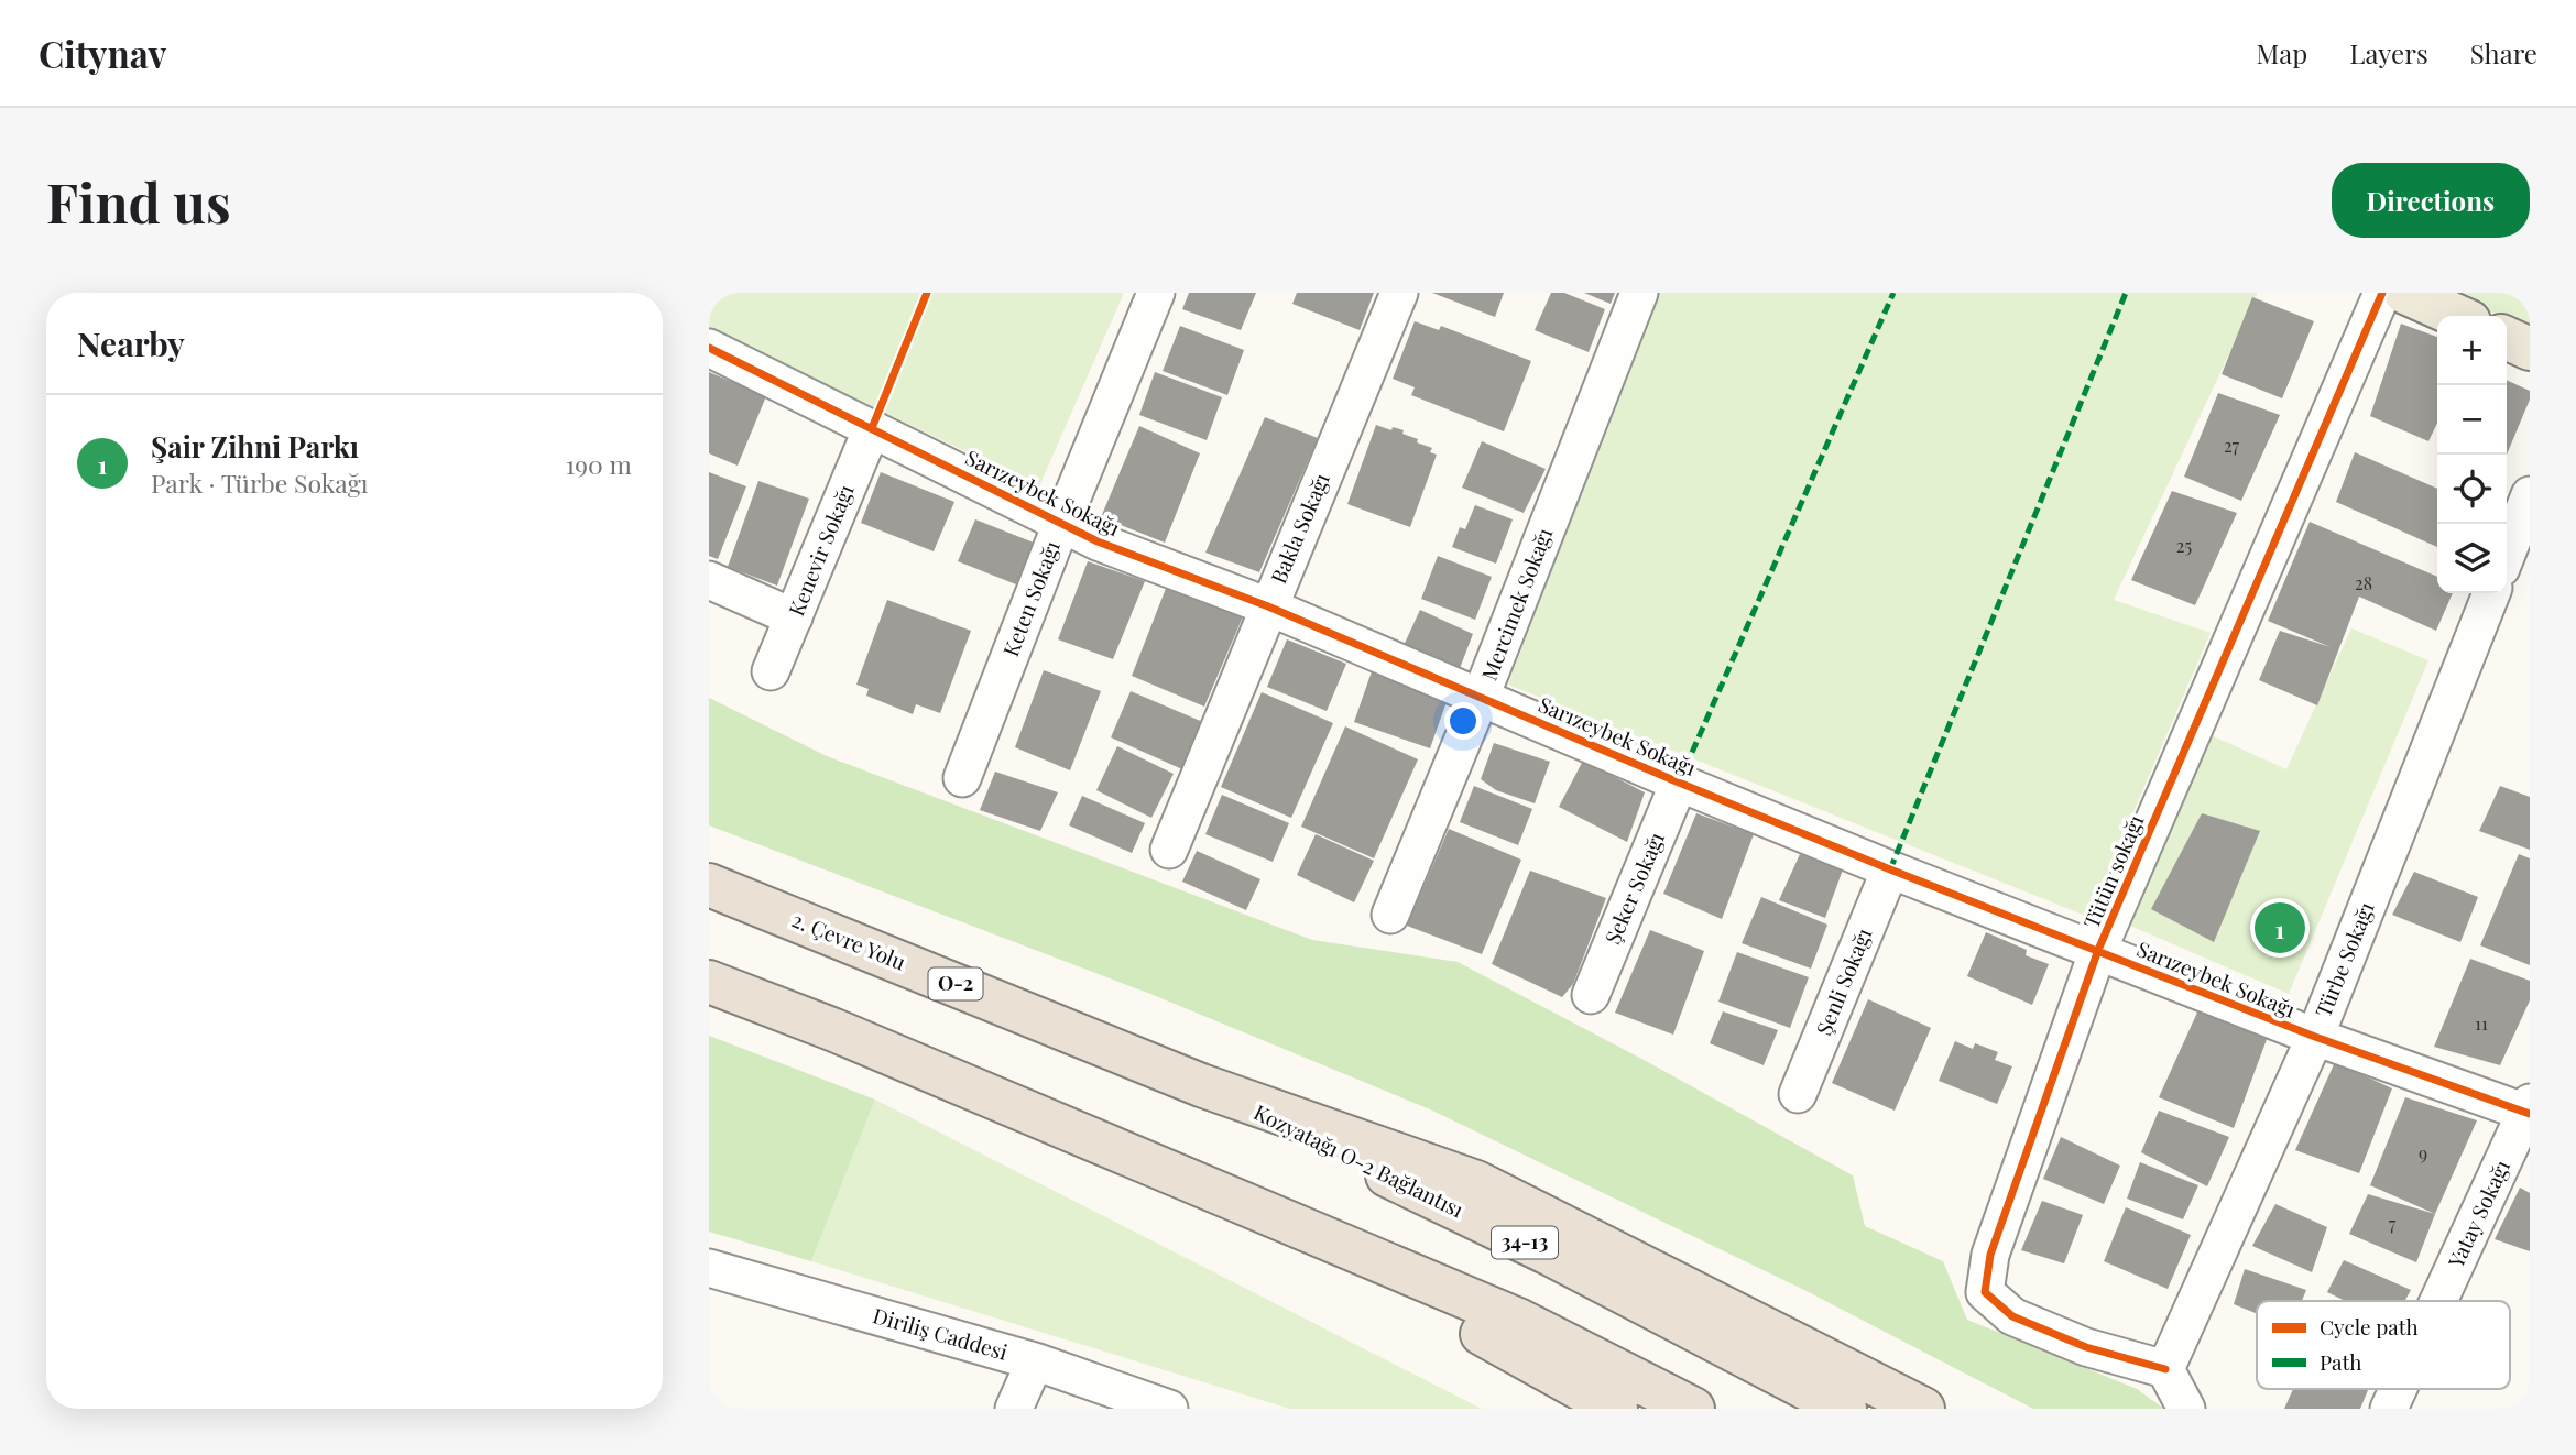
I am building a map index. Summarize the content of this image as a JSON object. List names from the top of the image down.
{
  "streets": {
    "highway": [
      "2. Çevre Yolu",
      "O-2",
      "Kozyatağı O-2 Bağlantısı",
      "34-13"
    ],
    "street": [
      "Sarızeybek Sokağı",
      "Bakla Sokağı",
      "Kenevir Sokağı",
      "Keten Sokağı",
      "Mercimek Sokağı",
      "Tütün sokağı",
      "Şeker Sokağı",
      "Türbe Sokağı",
      "Şenli Sokağı",
      "Yatay Sokağı",
      "Diriliş Caddesi"
    ]
  },
  "crossings": [
    ["Sarızeybek Sokağı", "Bakla Sokağı"],
    ["Sarızeybek Sokağı", "Kenevir Sokağı"],
    ["Sarızeybek Sokağı", "Keten Sokağı"],
    ["Sarızeybek Sokağı", "Mercimek Sokağı"],
    ["Sarızeybek Sokağı", "Tütün sokağı"],
    ["Sarızeybek Sokağı", "Şeker Sokağı"],
    ["Sarızeybek Sokağı", "Türbe Sokağı"],
    ["Sarızeybek Sokağı", "Şenli Sokağı"],
    ["Sarızeybek Sokağı", "Yatay Sokağı"],
    ["Tütün sokağı", "Türbe Sokağı"],
    ["2. Çevre Yolu", "Kozyatağı O-2 Bağlantısı"]
  ],
  "house_numbers": [
    "27",
    "25",
    "28",
    "11",
    "9",
    "7"
  ],
  "legend": ["Cycle path", "Path"],
  "page": {
    "header": "Citynav",
    "nav": ["Map", "Layers", "Share"],
    "buttons": "Directions",
    "title": "Find us",
    "heading": "Nearby",
    "map_buttons": ["+", "−"],
    "list": [
      {
        "mark": "1",
        "name": "Şair Zihni Parkı",
        "note": "Park · Türbe Sokağı",
        "value": "190 m"
      }
    ],
    "pins": "1"
  }
}
